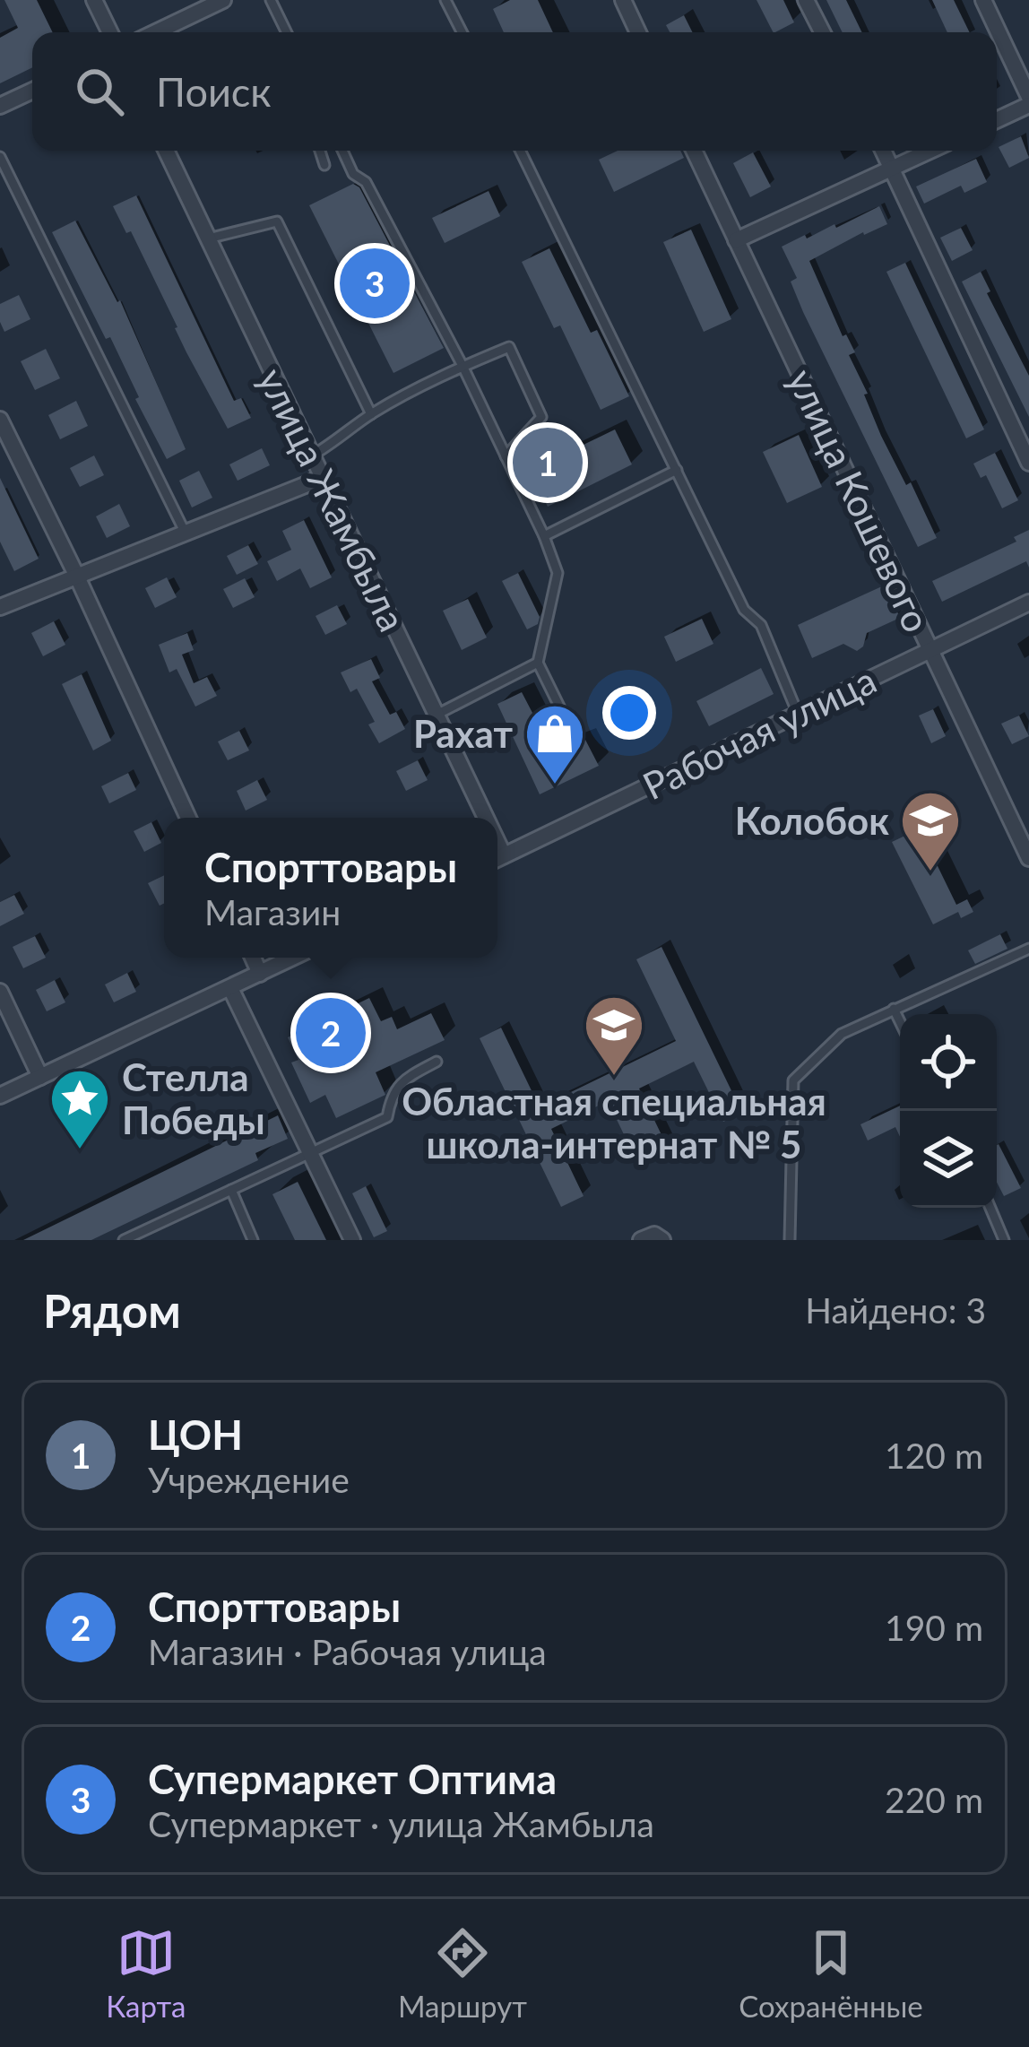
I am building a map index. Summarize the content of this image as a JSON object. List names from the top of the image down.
{
  "streets": {
    "street": ["улица Жамбыла", "улица Кошевого", "Рабочая улица"]
  },
  "crossings": [
    ["улица Кошевого", "Рабочая улица"]
  ],
  "places": {
    "shop": ["Рахат"],
    "school or university": ["Колобок", "Областная специальная школа-интернат № 5"],
    "place": ["Стелла Победы"]
  },
  "page": {
    "search": "Поиск",
    "pins": ["3", "1", "2"],
    "popup": ["Спорттовары", "Магазин"],
    "heading": ["Рядом", "Найдено: 3"],
    "list": [
      {
        "mark": "1",
        "name": "ЦОН",
        "note": "Учреждение",
        "value": "120 m"
      },
      {
        "mark": "2",
        "name": "Спорттовары",
        "note": "Магазин · Рабочая улица",
        "value": "190 m"
      },
      {
        "mark": "3",
        "name": "Супермаркет Оптима",
        "note": "Супермаркет · улица Жамбыла",
        "value": "220 m"
      }
    ],
    "nav": ["Карта", "Маршрут", "Сохранённые"]
  }
}
